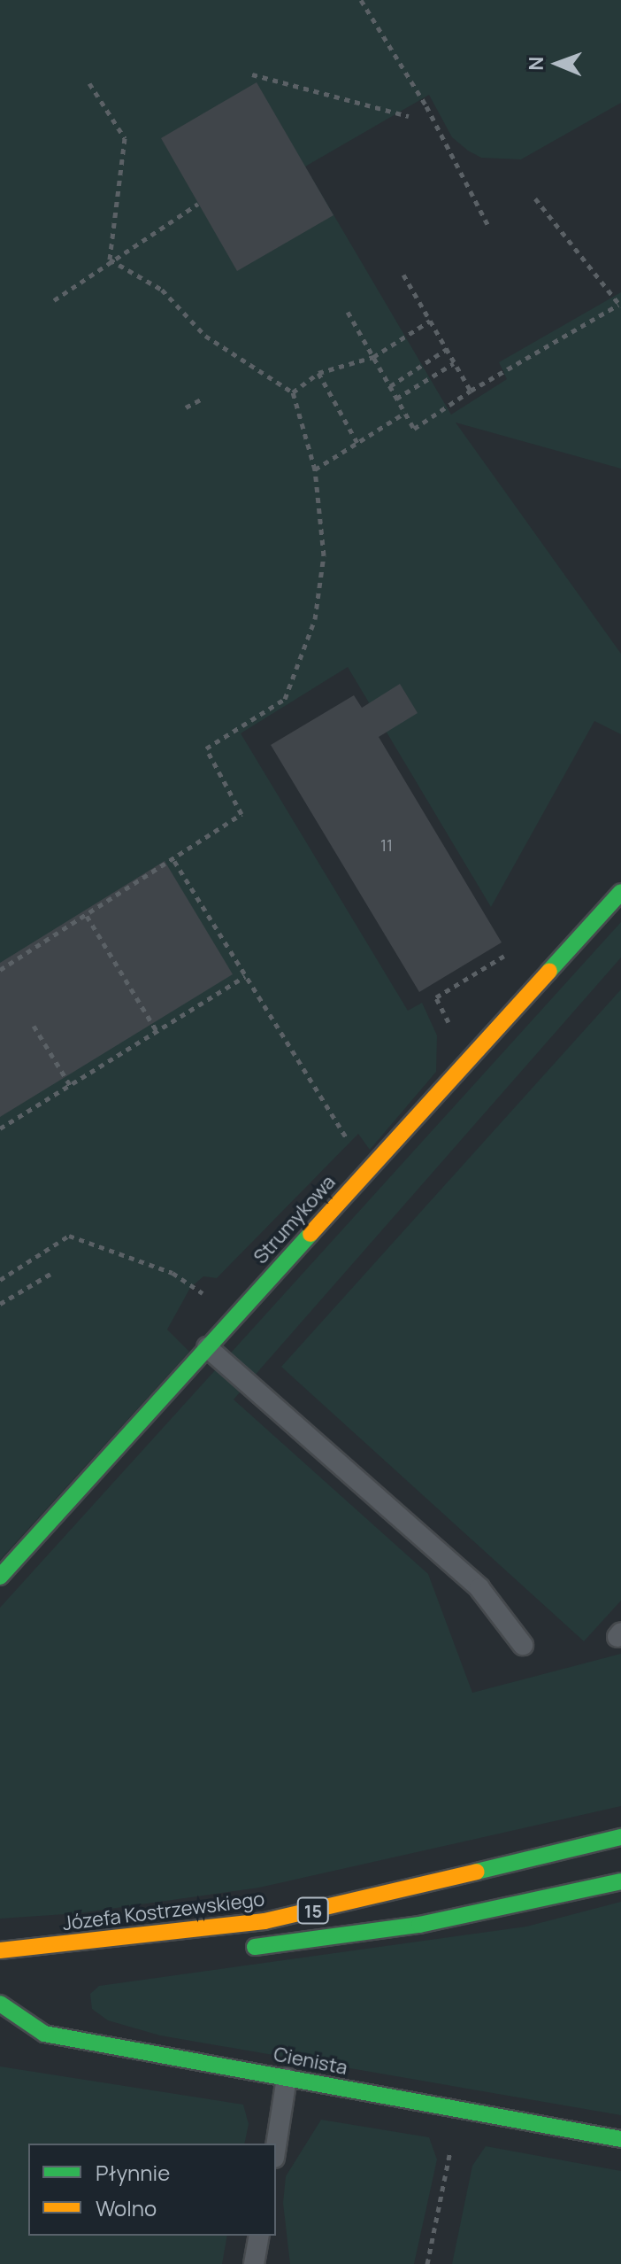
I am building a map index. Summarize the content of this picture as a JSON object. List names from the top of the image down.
{
  "streets": {
    "street": [
      "Strumykowa",
      "15",
      "Józefa Kostrzewskiego",
      "Cienista"
    ]
  },
  "house_numbers": ["11"],
  "legend": ["Płynnie", "Wolno"],
  "north": "left"
}
